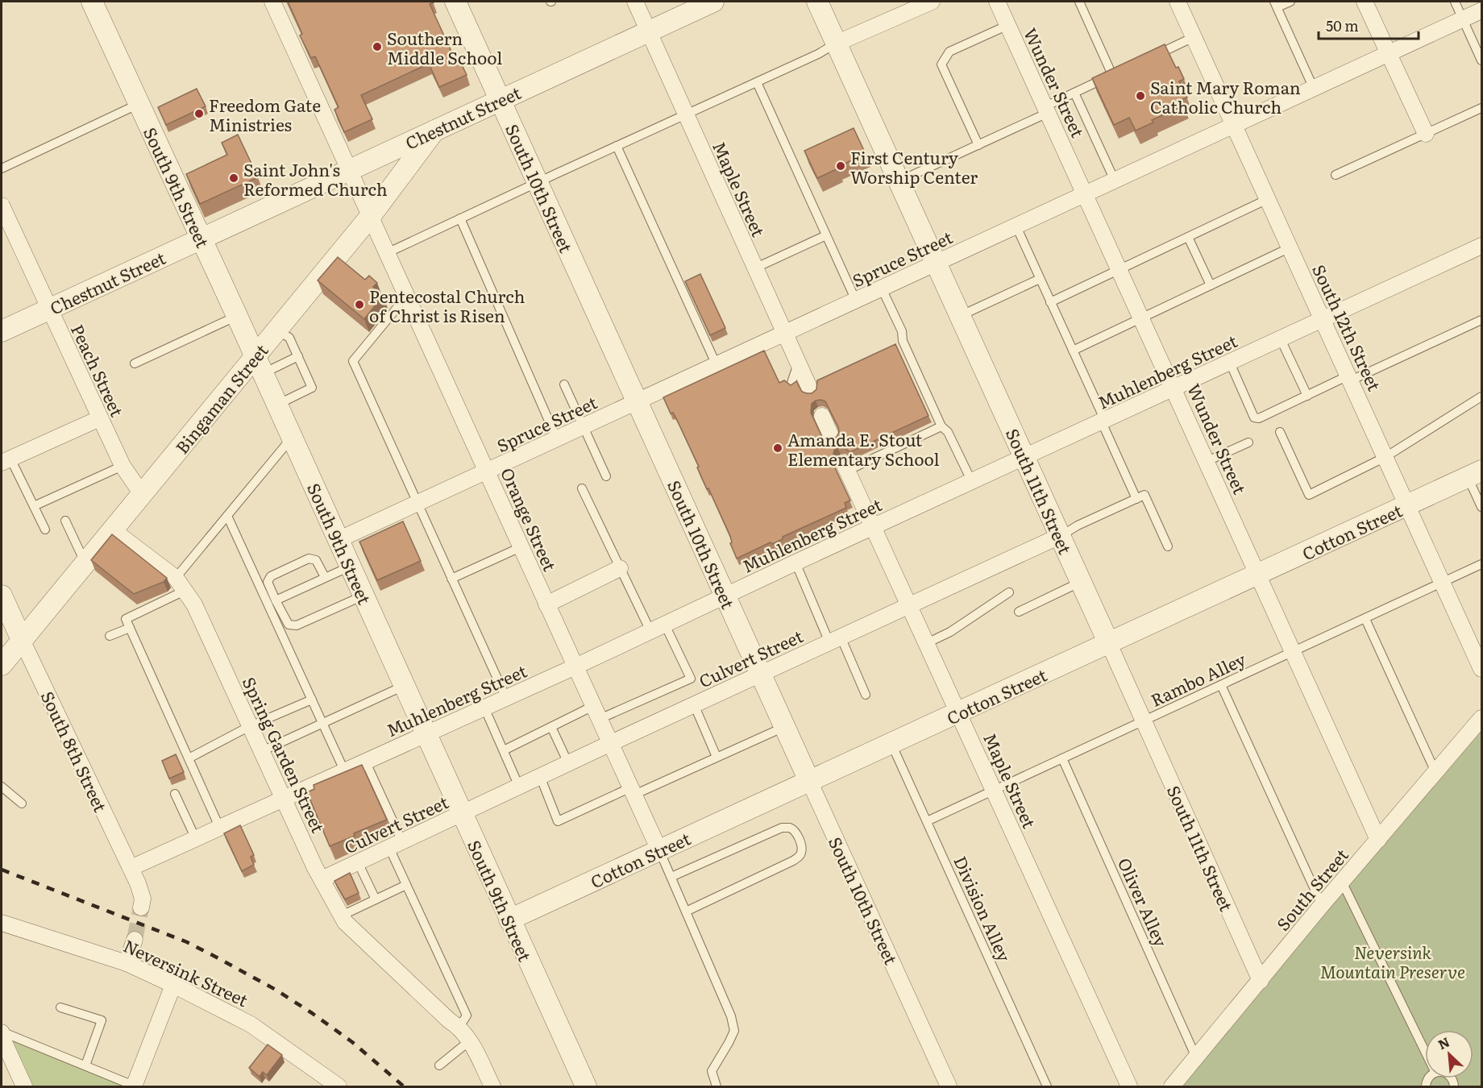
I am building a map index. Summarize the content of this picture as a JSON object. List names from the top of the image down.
{
  "streets": {
    "street": [
      "Wunder Street",
      "Chestnut Street",
      "South 9th Street",
      "South 10th Street",
      "Maple Street",
      "Spruce Street",
      "South 12th Street",
      "Peach Street",
      "Muhlenberg Street",
      "Bingaman Street",
      "South 11th Street",
      "Orange Street",
      "Cotton Street",
      "Culvert Street",
      "South 8th Street",
      "Spring Garden Street",
      "South Street",
      "Neversink Street"
    ],
    "lane": ["Rambo Alley", "Oliver Alley", "Division Alley"]
  },
  "crossings": [
    ["Wunder Street", "Spruce Street"],
    ["Wunder Street", "Muhlenberg Street"],
    ["Wunder Street", "Cotton Street"],
    ["Wunder Street", "Rambo Alley"],
    ["Wunder Street", "South Street"],
    ["Chestnut Street", "South 9th Street"],
    ["Chestnut Street", "South 10th Street"],
    ["Chestnut Street", "Maple Street"],
    ["Chestnut Street", "Peach Street"],
    ["Chestnut Street", "Bingaman Street"],
    ["Chestnut Street", "Orange Street"],
    ["South 9th Street", "Spruce Street"],
    ["South 9th Street", "Muhlenberg Street"],
    ["South 9th Street", "Bingaman Street"],
    ["South 9th Street", "Cotton Street"],
    ["South 9th Street", "Culvert Street"],
    ["South 10th Street", "Spruce Street"],
    ["South 10th Street", "Muhlenberg Street"],
    ["South 10th Street", "Cotton Street"],
    ["South 10th Street", "Culvert Street"],
    ["Maple Street", "Spruce Street"],
    ["Maple Street", "Muhlenberg Street"],
    ["Maple Street", "Cotton Street"],
    ["Maple Street", "Culvert Street"],
    ["Maple Street", "Rambo Alley"],
    ["Spruce Street", "South 12th Street"],
    ["Spruce Street", "South 11th Street"],
    ["Spruce Street", "Orange Street"],
    ["South 12th Street", "Muhlenberg Street"],
    ["South 12th Street", "Cotton Street"],
    ["South 12th Street", "Rambo Alley"],
    ["Peach Street", "Bingaman Street"],
    ["Muhlenberg Street", "South 11th Street"],
    ["Muhlenberg Street", "Orange Street"],
    ["Muhlenberg Street", "South 8th Street"],
    ["Muhlenberg Street", "Spring Garden Street"],
    ["Bingaman Street", "Orange Street"],
    ["Bingaman Street", "South 8th Street"],
    ["Bingaman Street", "Spring Garden Street"],
    ["South 11th Street", "Cotton Street"],
    ["South 11th Street", "Culvert Street"],
    ["South 11th Street", "Rambo Alley"],
    ["South 11th Street", "South Street"],
    ["Orange Street", "Cotton Street"],
    ["Orange Street", "Culvert Street"],
    ["Cotton Street", "Division Alley"],
    ["Culvert Street", "Spring Garden Street"],
    ["Rambo Alley", "Oliver Alley"],
    ["Rambo Alley", "Division Alley"],
    ["South Street", "Oliver Alley"]
  ],
  "parks": ["Neversink Mountain Preserve"],
  "places": [
    "Southern Middle School",
    "Saint Mary Roman Catholic Church",
    "Freedom Gate Ministries",
    "First Century Worship Center",
    "Saint John's Reformed Church",
    "Pentecostal Church of Christ is Risen",
    "Amanda E. Stout Elementary School"
  ],
  "scale_bar": "50 m",
  "north": "top left"
}
